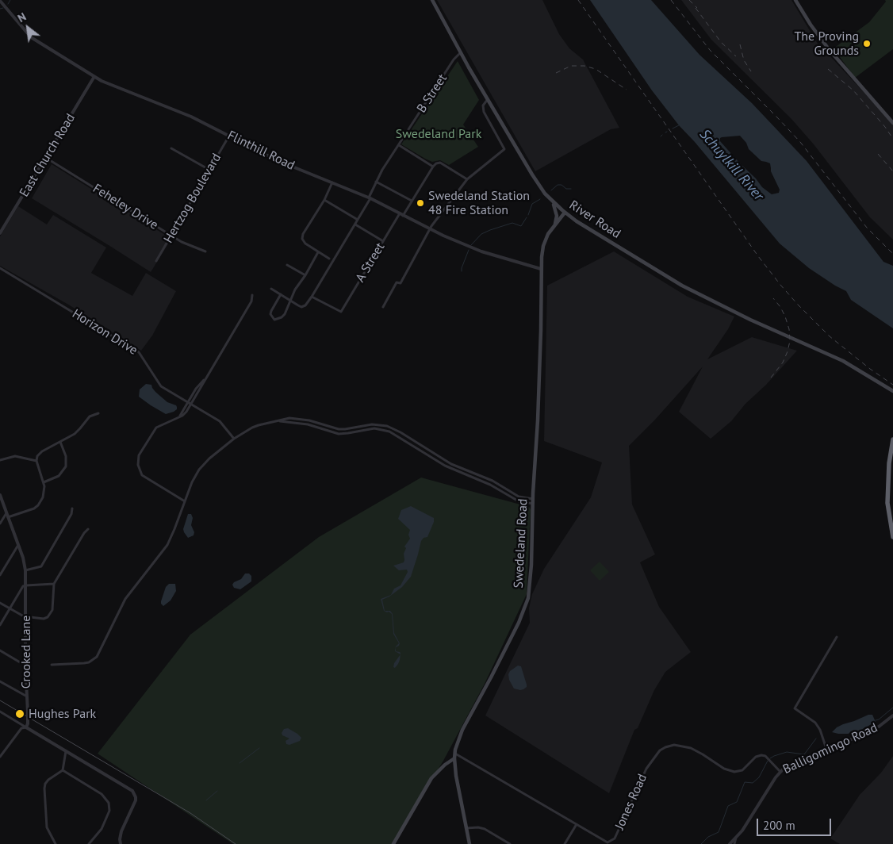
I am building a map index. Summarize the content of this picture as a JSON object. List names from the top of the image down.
{
  "streets": {
    "main road": ["River Road", "Swedeland Road"],
    "street": [
      "B Street",
      "Flinthill Road",
      "East Church Road",
      "Hertzog Boulevard",
      "Feheley Drive",
      "A Street",
      "Horizon Drive",
      "Crooked Lane",
      "Balligomingo Road",
      "Jones Road"
    ]
  },
  "crossings": [
    ["B Street", "Flinthill Road"],
    ["B Street", "River Road"],
    ["B Street", "A Street"],
    ["Flinthill Road", "East Church Road"],
    ["Flinthill Road", "Hertzog Boulevard"],
    ["Flinthill Road", "A Street"],
    ["Flinthill Road", "Swedeland Road"],
    ["East Church Road", "Feheley Drive"],
    ["Hertzog Boulevard", "Feheley Drive"],
    ["River Road", "Swedeland Road"],
    ["Swedeland Road", "Jones Road"],
    ["Balligomingo Road", "Jones Road"]
  ],
  "water": ["Schuylkill River"],
  "parks": ["Swedeland Park"],
  "places": ["The Proving Grounds", "Swedeland Station 48 Fire Station", "Hughes Park"],
  "scale_bar": "200 m",
  "north": "top left"
}
